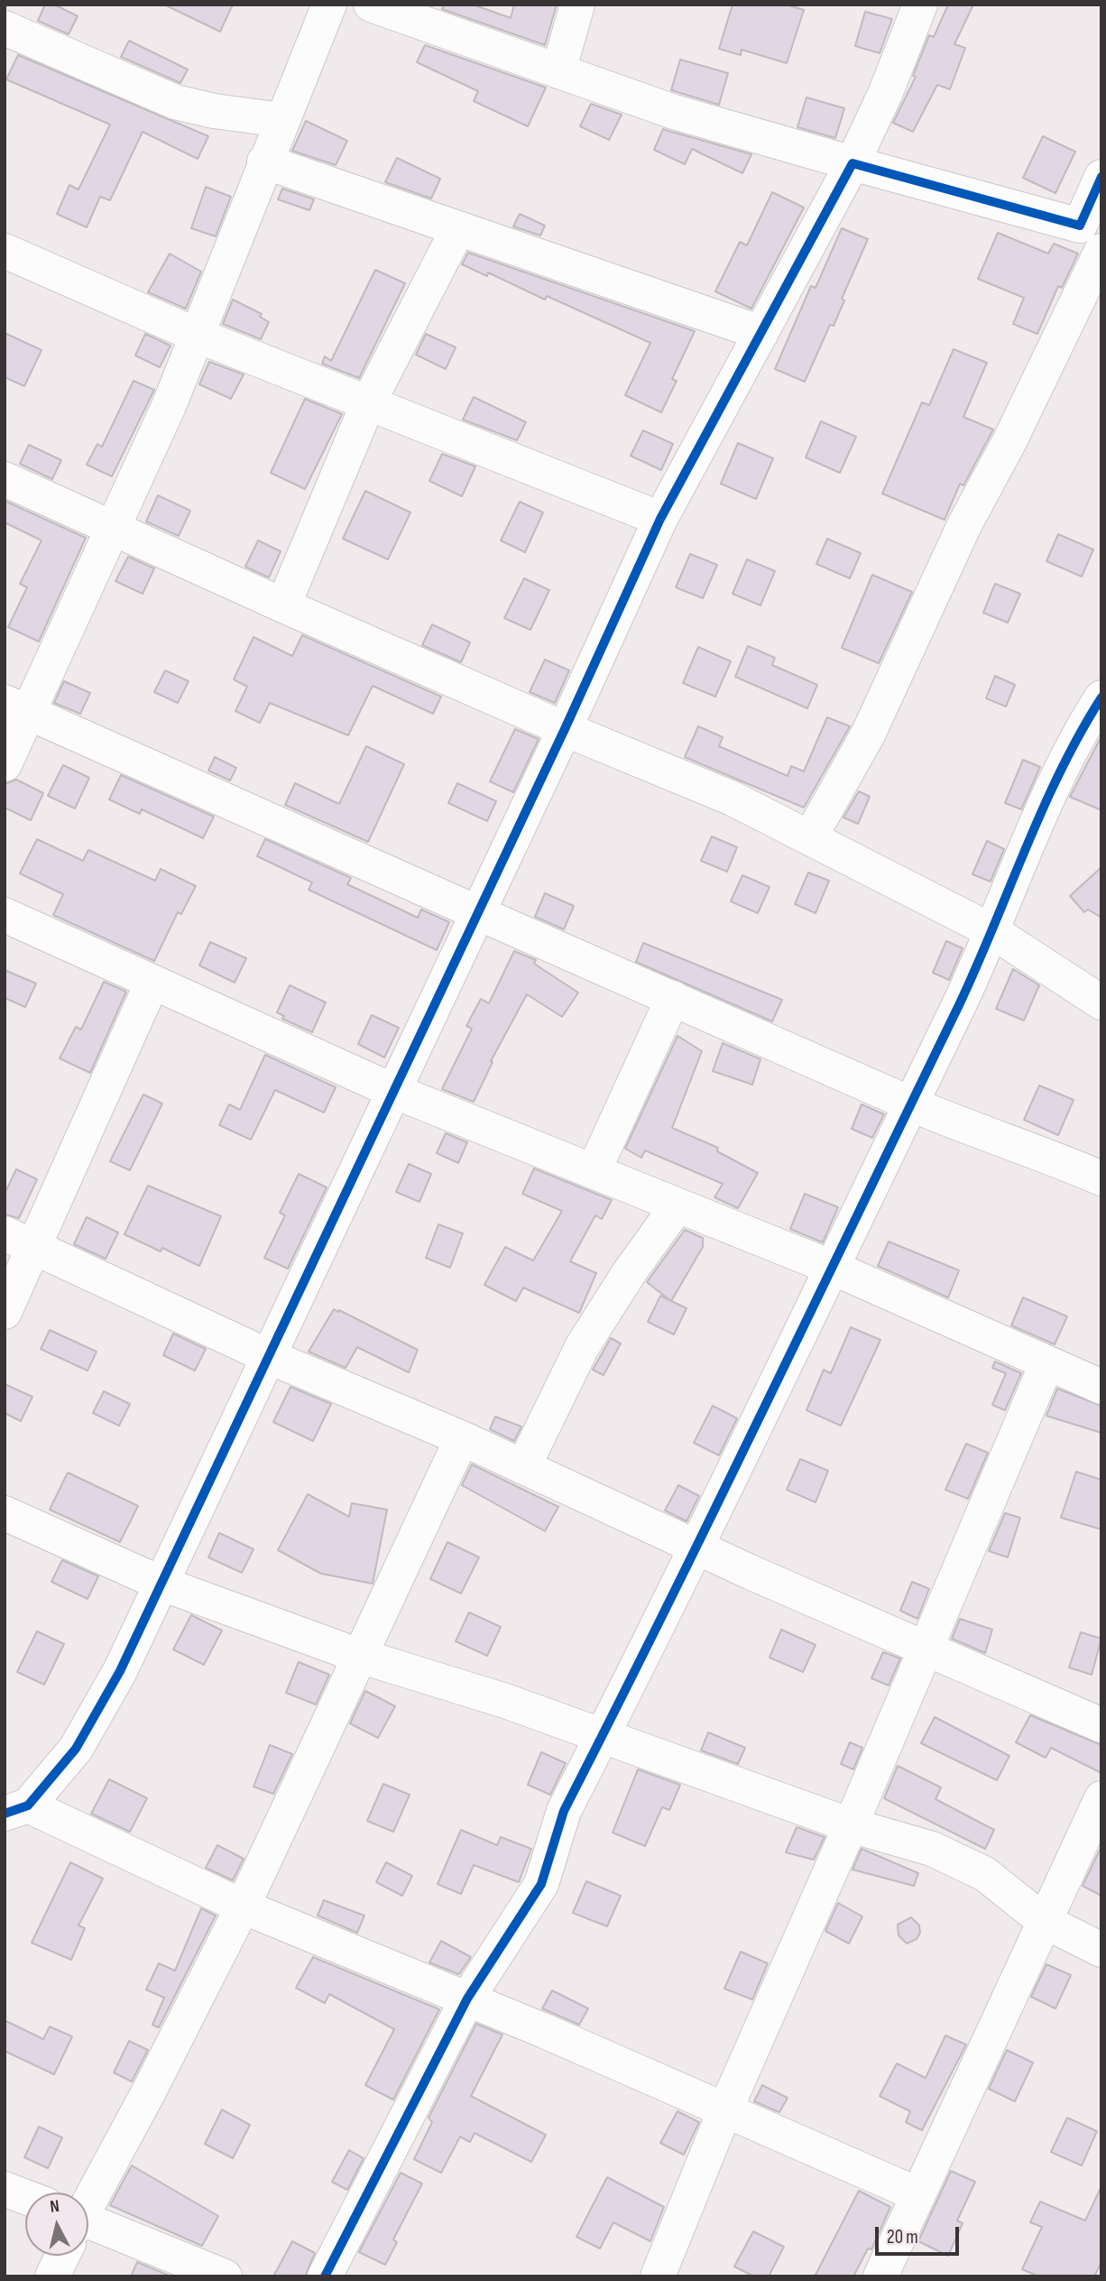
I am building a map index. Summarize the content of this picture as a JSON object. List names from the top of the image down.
{
  "scale_bar": "20 m",
  "north": "top"
}
